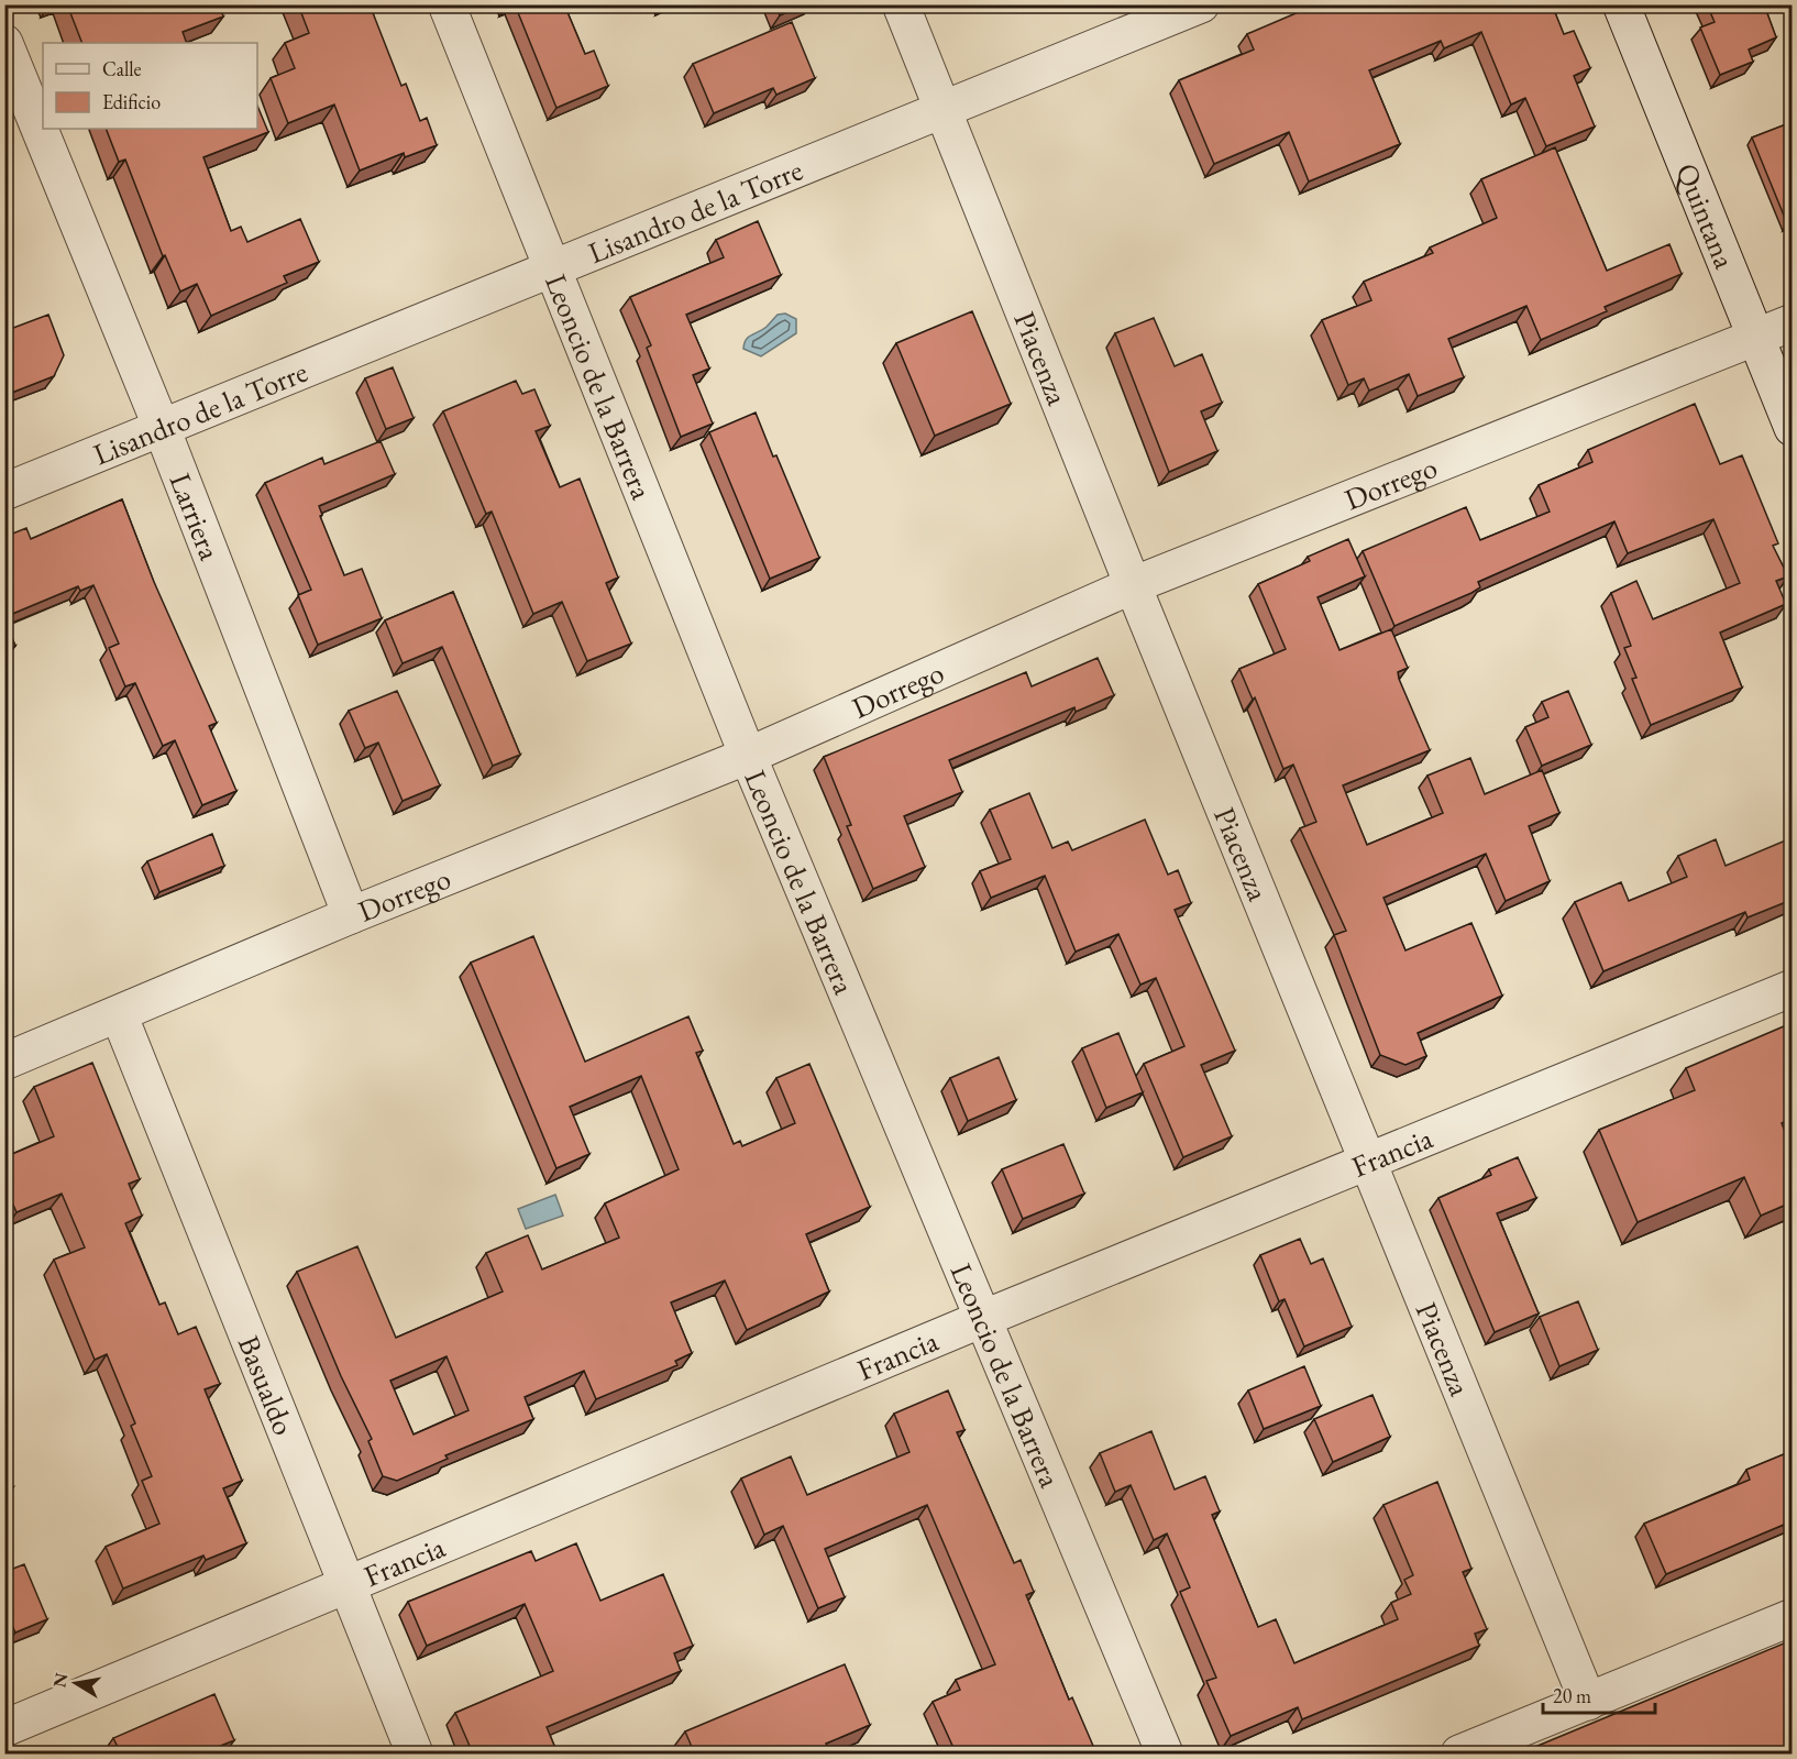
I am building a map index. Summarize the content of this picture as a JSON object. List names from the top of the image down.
{
  "streets": {
    "street": [
      "Lisandro de la Torre",
      "Quintana",
      "Piacenza",
      "Leoncio de la Barrera",
      "Dorrego",
      "Larriera",
      "Francia",
      "Basualdo"
    ]
  },
  "crossings": [
    ["Lisandro de la Torre", "Piacenza"],
    ["Lisandro de la Torre", "Leoncio de la Barrera"],
    ["Lisandro de la Torre", "Larriera"],
    ["Quintana", "Dorrego"],
    ["Piacenza", "Dorrego"],
    ["Piacenza", "Francia"],
    ["Leoncio de la Barrera", "Dorrego"],
    ["Leoncio de la Barrera", "Francia"],
    ["Dorrego", "Larriera"],
    ["Dorrego", "Basualdo"],
    ["Francia", "Basualdo"]
  ],
  "legend": ["Calle", "Edificio"],
  "scale_bar": "20 m",
  "north": "left"
}
